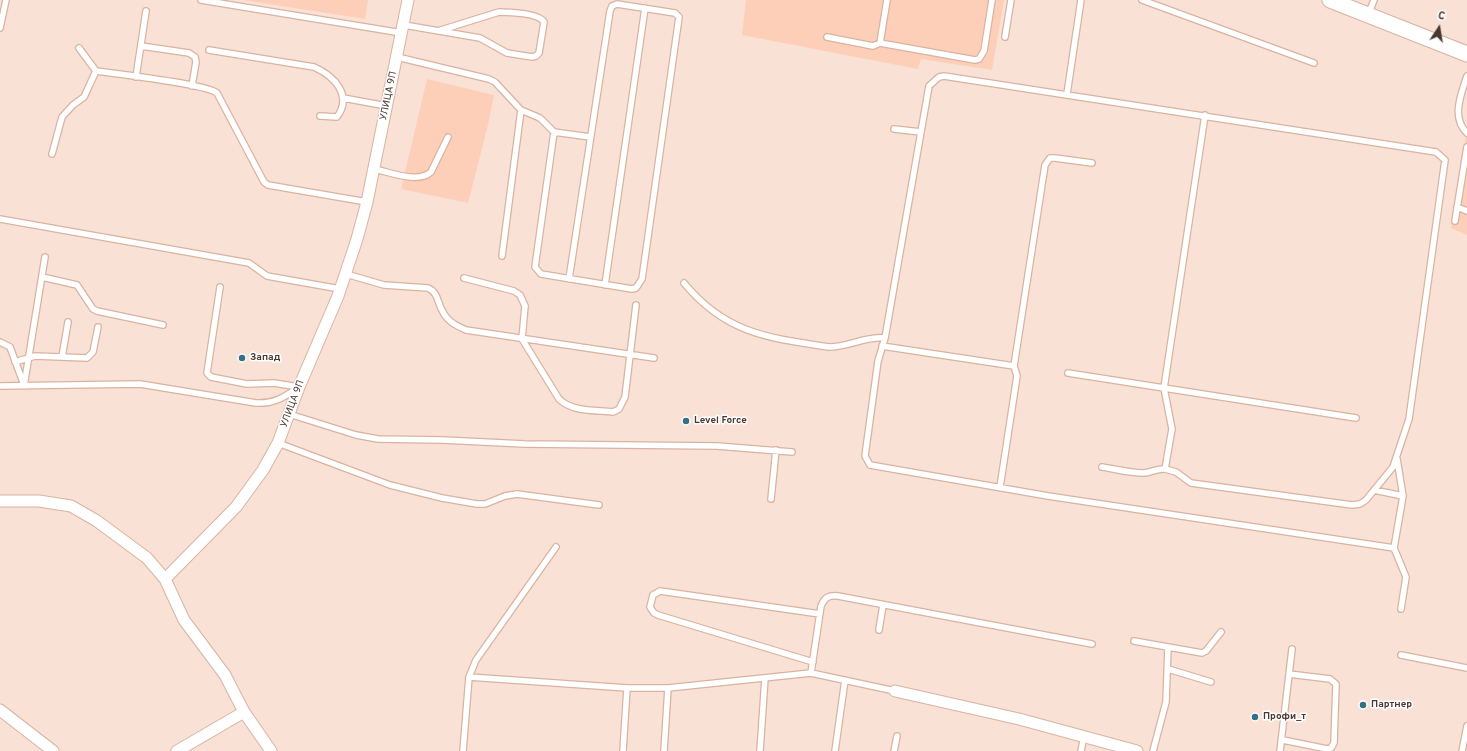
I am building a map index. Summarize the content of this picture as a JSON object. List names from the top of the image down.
{
  "streets": {
    "street": ["УЛИЦА 9П"]
  },
  "places": [
    "Запад",
    "Level Force",
    "Партнер",
    "Профи_т"
  ],
  "north": "top"
}
